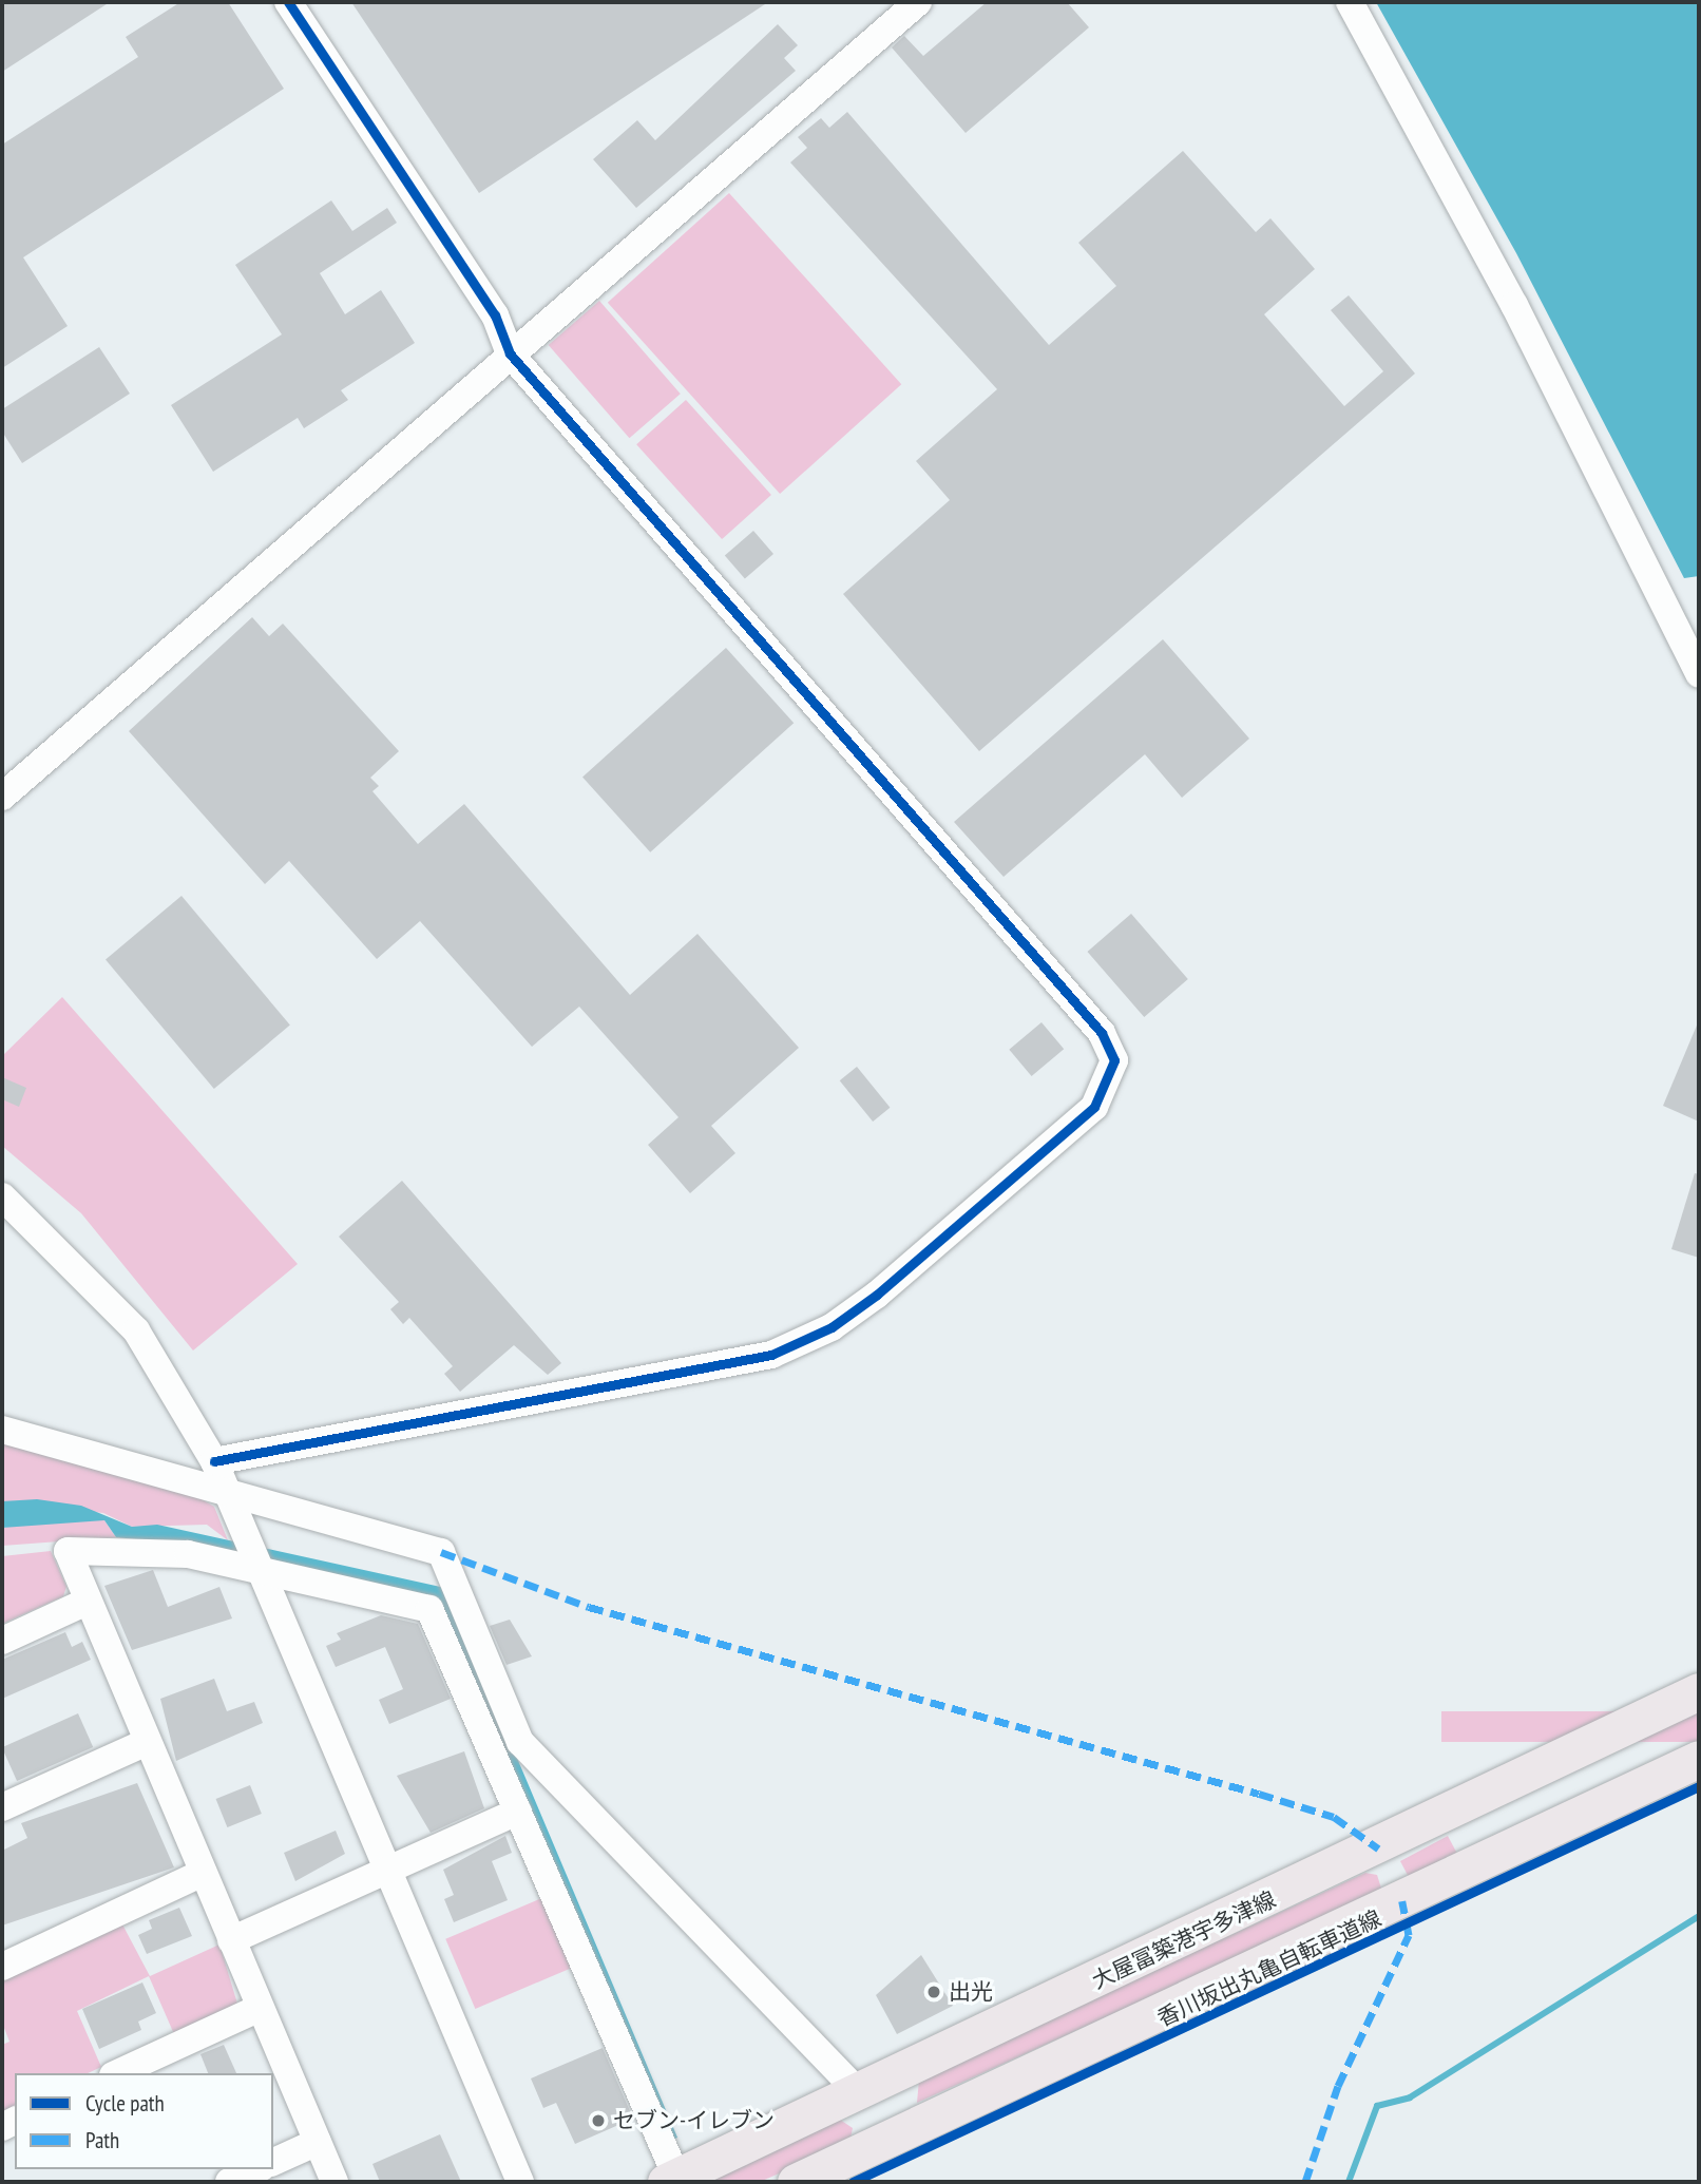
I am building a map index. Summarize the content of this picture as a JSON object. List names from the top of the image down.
{
  "streets": {
    "main road": ["大屋冨築港宇多津線"],
    "cycle path": ["香川坂出丸亀自転車道線"]
  },
  "places": ["出光", "セブン-イレブン"],
  "legend": ["Cycle path", "Path"]
}
